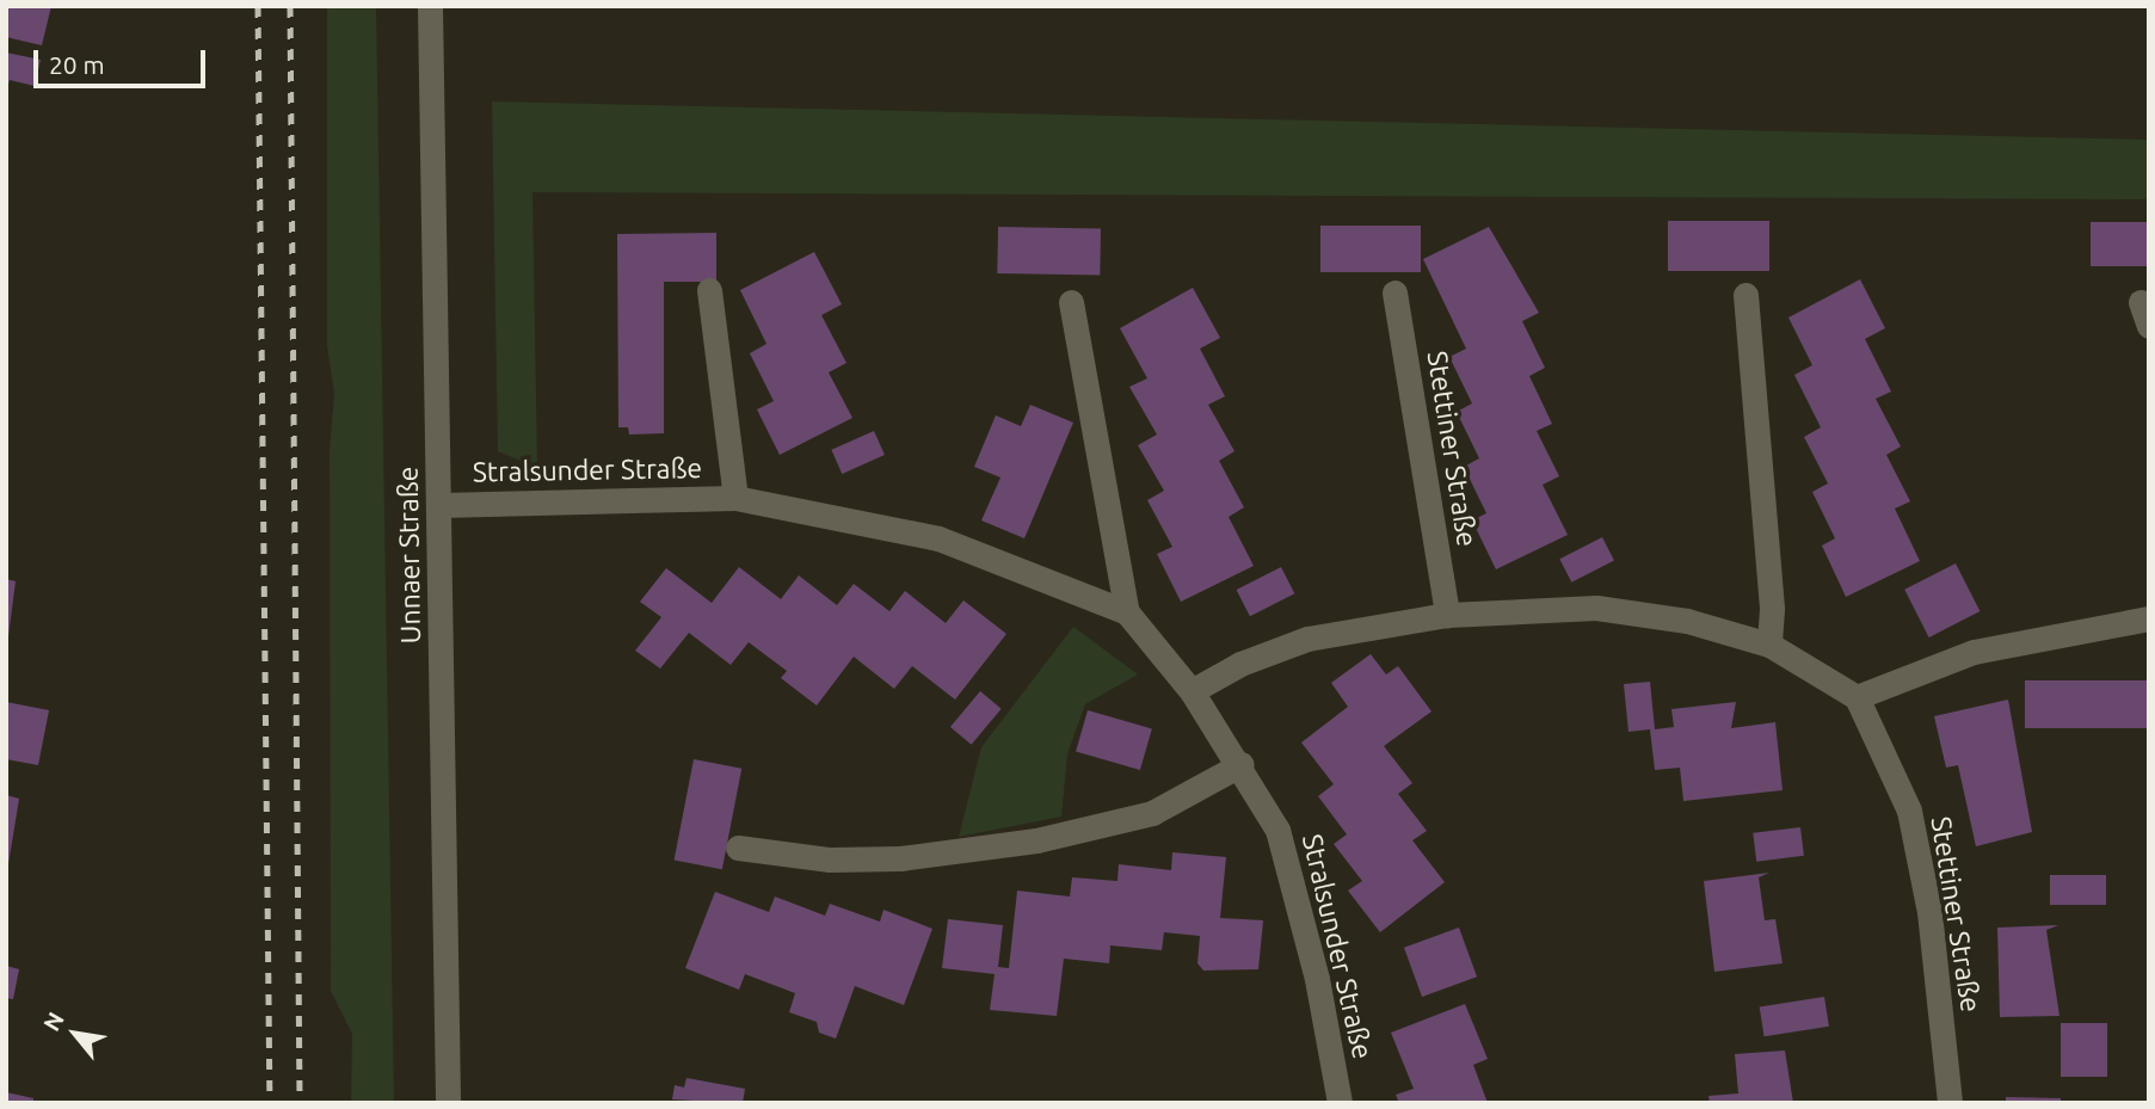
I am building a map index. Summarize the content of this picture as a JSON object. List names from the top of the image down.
{
  "streets": {
    "street": ["Stettiner Straße", "Stralsunder Straße", "Unnaer Straße"]
  },
  "crossings": [
    ["Stettiner Straße", "Stralsunder Straße"],
    ["Stralsunder Straße", "Unnaer Straße"]
  ],
  "scale_bar": "20 m",
  "north": "top left"
}
